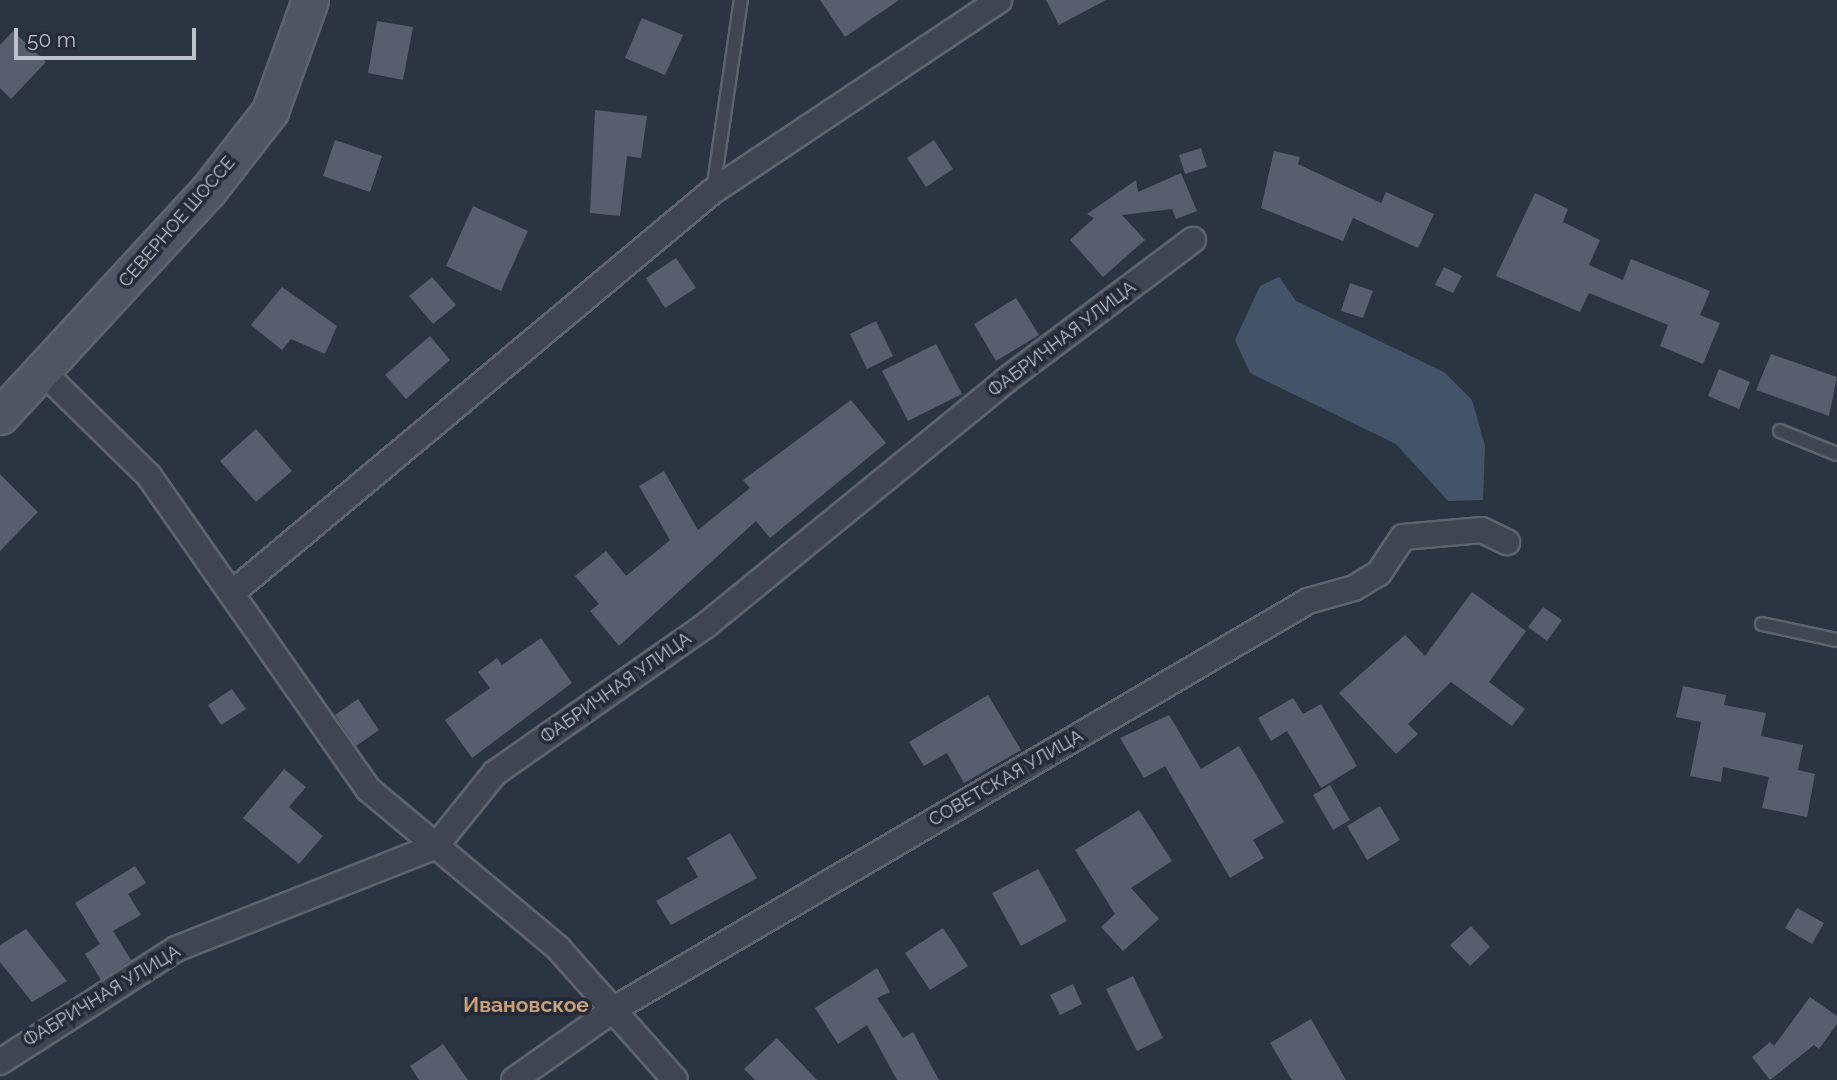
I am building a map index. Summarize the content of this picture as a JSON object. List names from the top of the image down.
{
  "streets": {
    "main road": ["СЕВЕРНОЕ ШОССЕ"],
    "street": ["ФАБРИЧНАЯ УЛИЦА", "СОВЕТСКАЯ УЛИЦА"]
  },
  "districts": ["Ивановское"],
  "scale_bar": "50 m"
}
